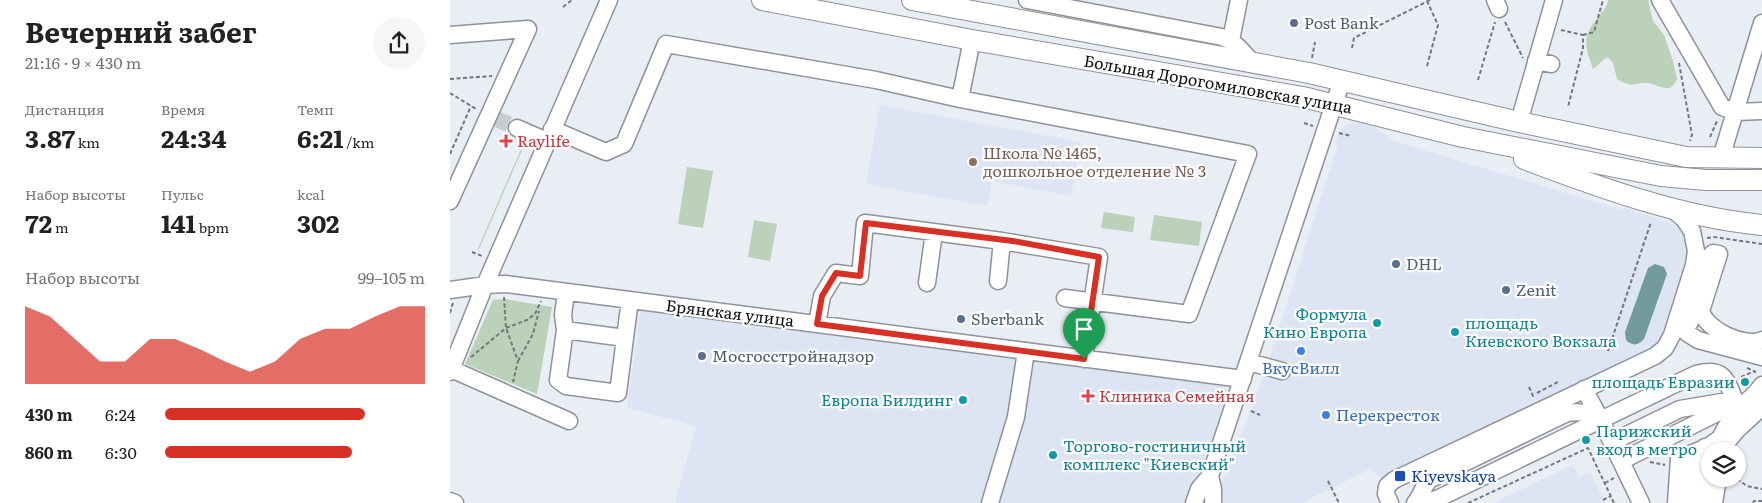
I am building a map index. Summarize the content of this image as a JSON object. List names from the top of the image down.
{
  "streets": {
    "main road": ["Большая Дорогомиловская улица"],
    "street": ["Брянская улица"]
  },
  "places": {
    "other": [
      "Post Bank",
      "Школа № 1465, дошкольное отделение № 3",
      "DHL",
      "Zenit",
      "Sberbank",
      "Формула Кино Европа",
      "площадь Киевского Вокзала",
      "ВкусВилл",
      "Мосгосстройнадзор",
      "площадь Евразии",
      "Европа Билдинг",
      "Перекресток",
      "Парижский вход в метро",
      "Торгово-гостиничный комплекс \"Киевский\""
    ],
    "health": ["Raylife", "Клиника Семейная"],
    "transit": ["Kiyevskaya"]
  },
  "page": {
    "heading": ["Вечерний забег", "21:16 · 9 × 430 m"],
    "stats": [
      ["Дистанция", "3.87 km"],
      ["Время", "24:34"],
      ["Темп", "6:21 /km"],
      ["Набор высоты", "72 m"],
      ["Пульс", "141 bpm"],
      ["kcal", "302"]
    ],
    "chart": ["Набор высоты", "99–105 m"],
    "list": [
      {
        "name": "430 m",
        "note": "6:24"
      },
      {
        "name": "860 m",
        "note": "6:30"
      }
    ]
  }
}
